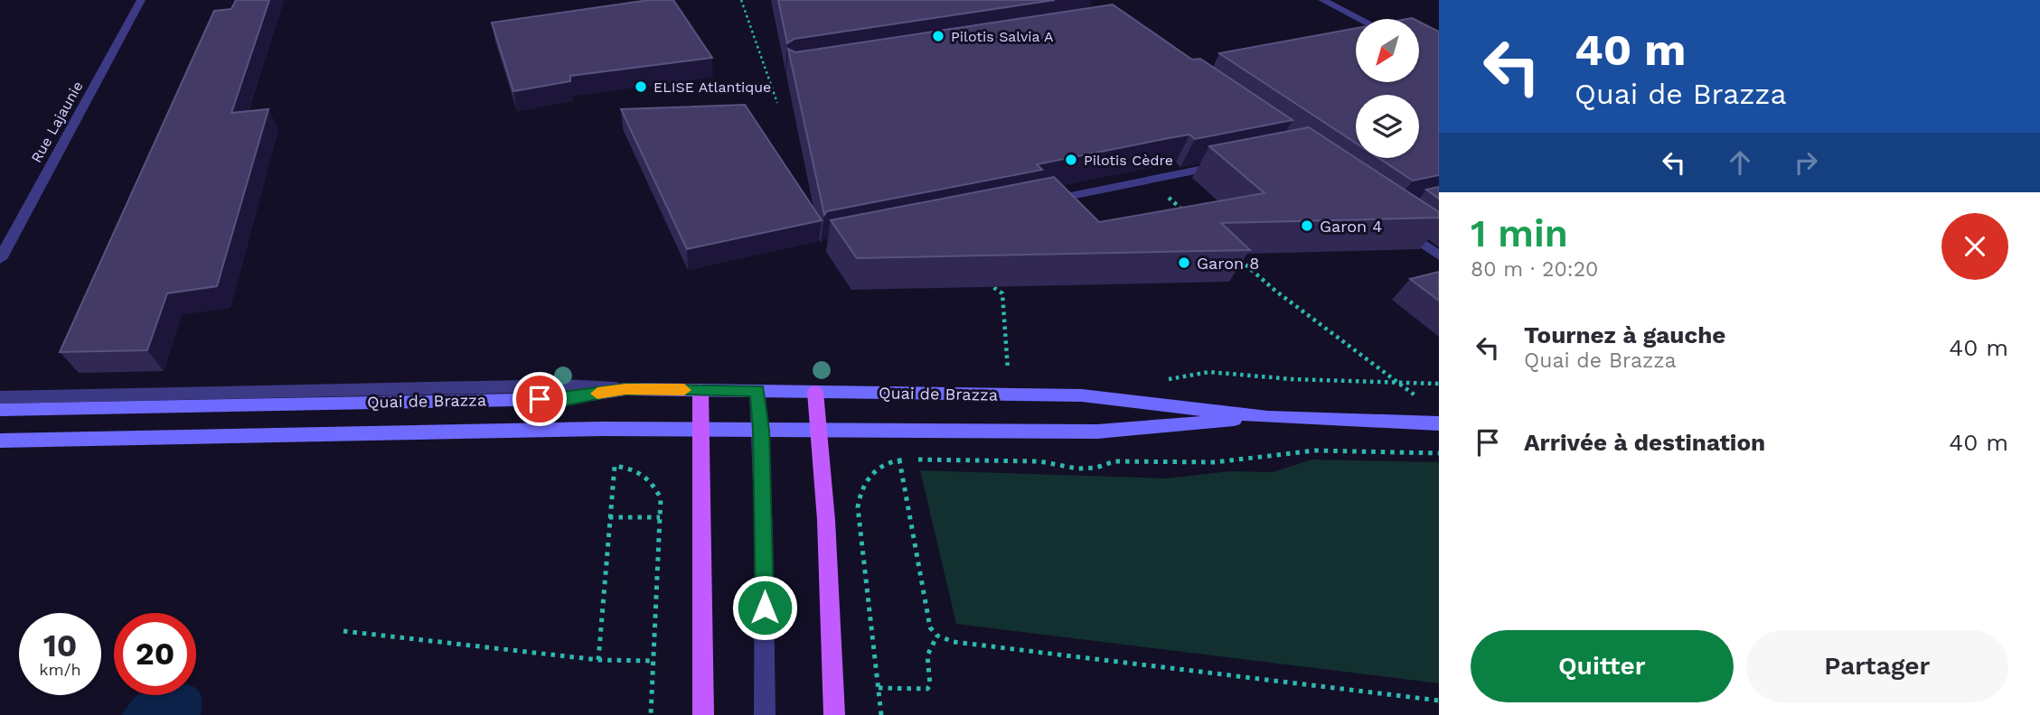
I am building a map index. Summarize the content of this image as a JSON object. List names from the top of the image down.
{
  "streets": {
    "main road": ["Quai de Brazza"],
    "street": ["Rue Lajaunie"]
  },
  "places": [
    "Pilotis Salvia A",
    "ELISE Atlantique",
    "Pilotis Cèdre",
    "Garon 4",
    "Garon 8"
  ],
  "north": "bottom left",
  "page": {
    "turn": ["40 m", "Quai de Brazza"],
    "heading": ["1 min", "80 m · 20:20"],
    "list": [
      {
        "name": "Tournez à gauche",
        "note": "Quai de Brazza",
        "value": "40 m"
      },
      {
        "name": "Arrivée à destination",
        "value": "40 m"
      }
    ],
    "speed": "10 km/h",
    "limit": "20",
    "buttons": ["Quitter", "Partager"]
  }
}
